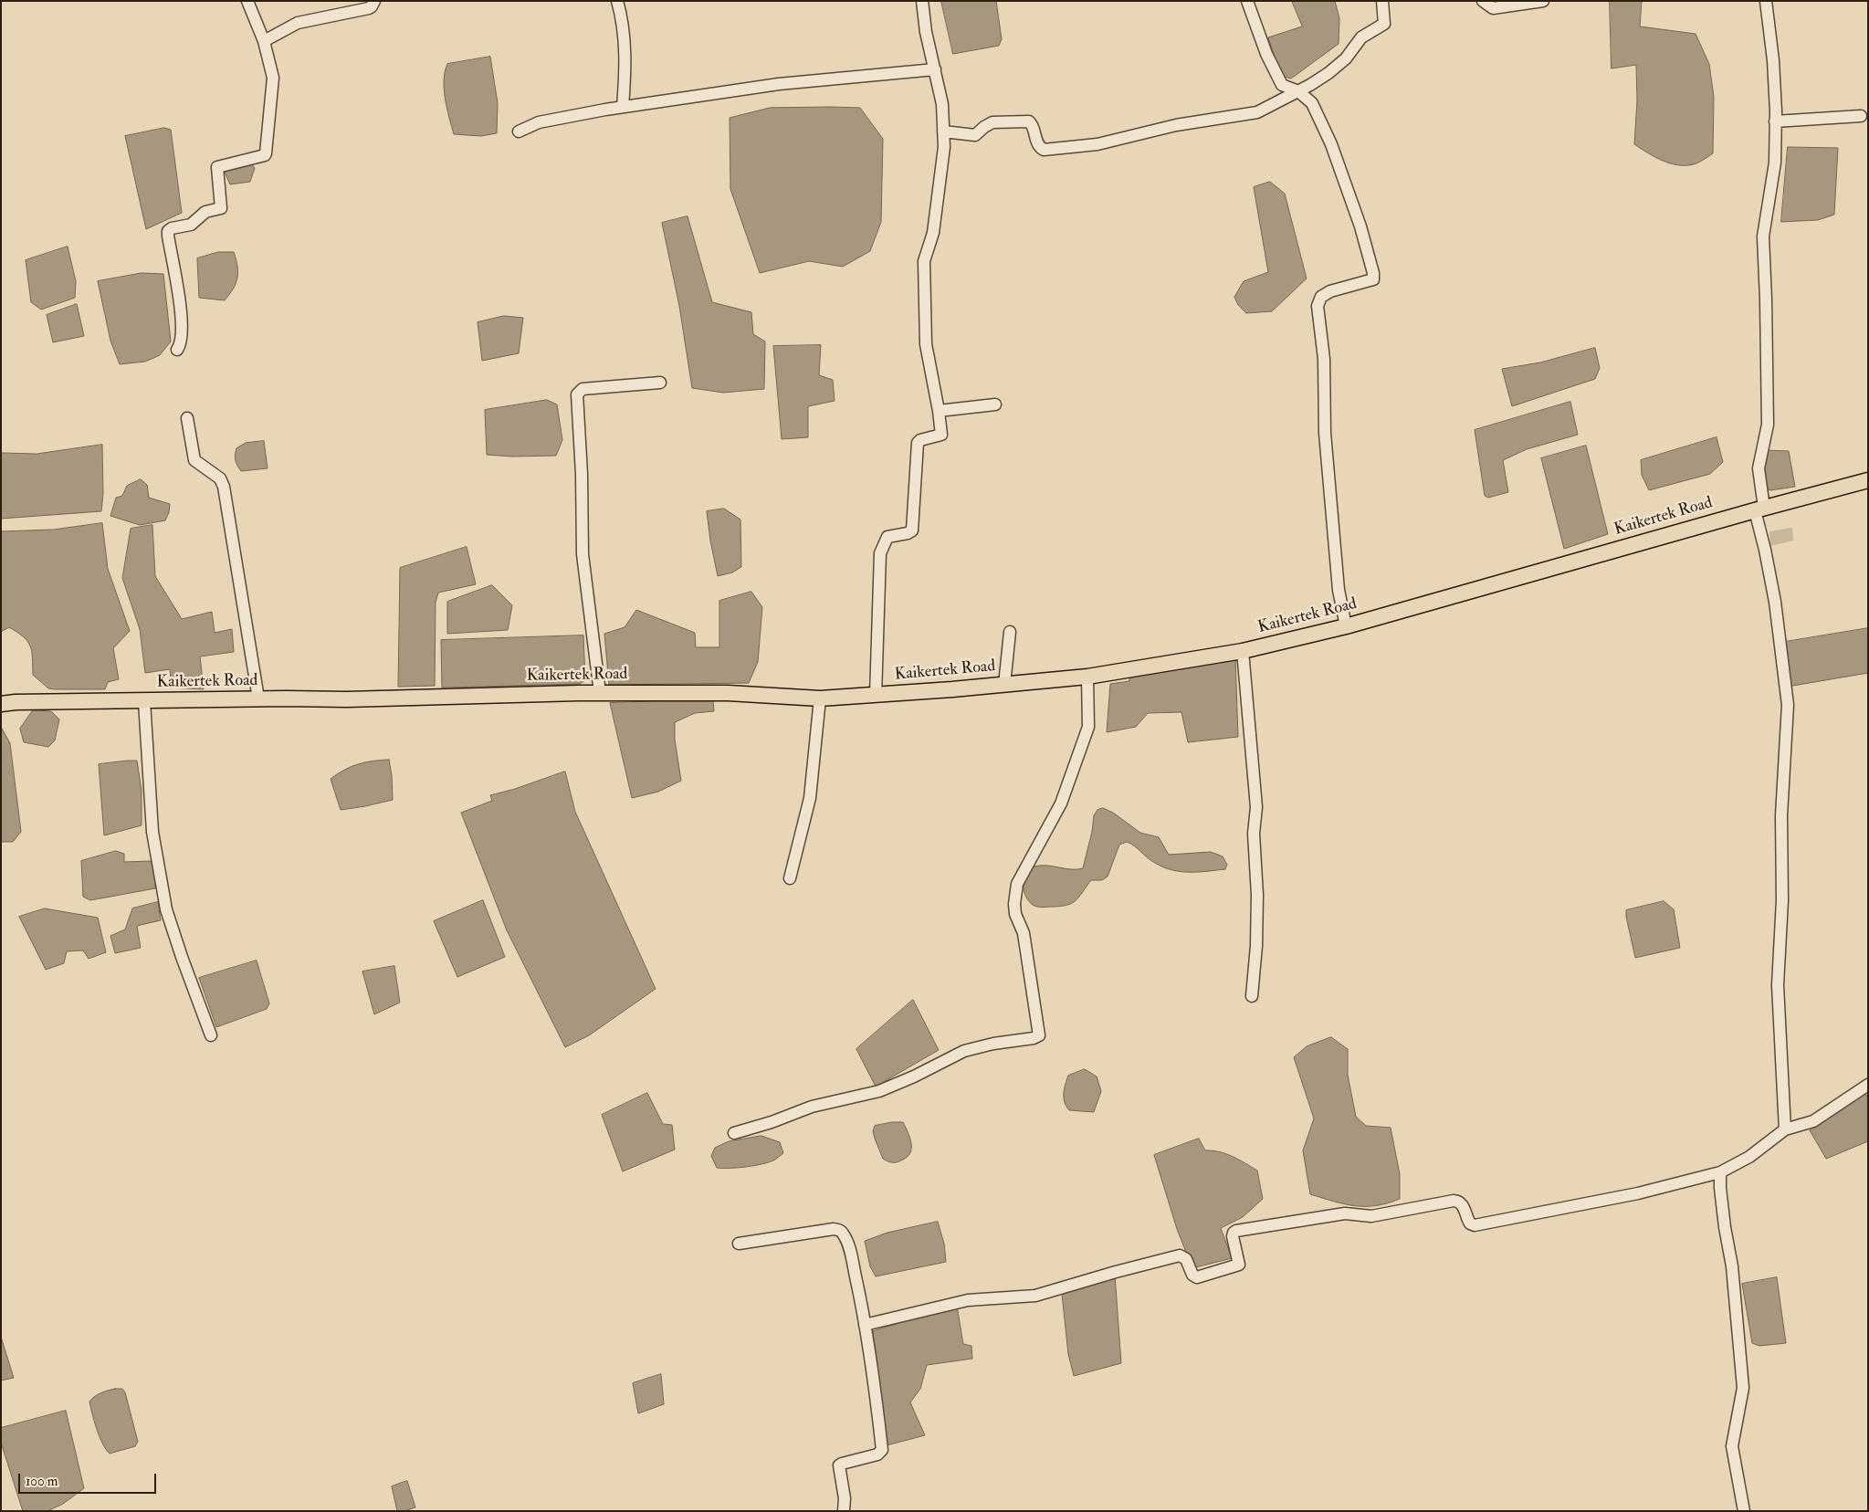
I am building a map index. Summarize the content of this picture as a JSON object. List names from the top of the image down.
{
  "streets": {
    "main road": ["Kaikertek Road"]
  },
  "scale_bar": "100 m"
}
